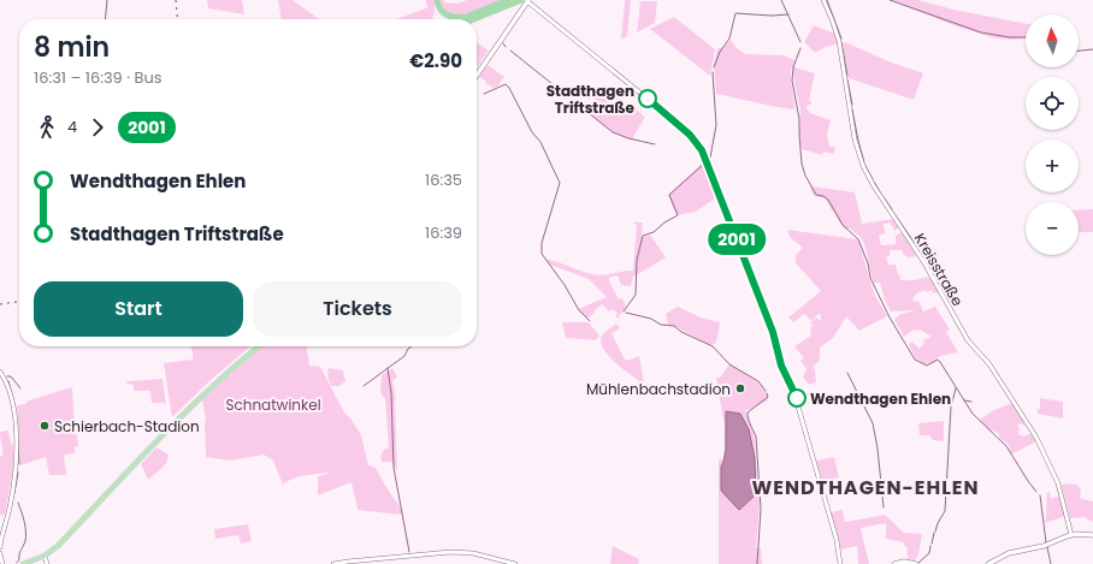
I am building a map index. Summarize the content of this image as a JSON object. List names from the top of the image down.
{
  "streets": {
    "street": ["Kreisstraße"]
  },
  "districts": ["WENDTHAGEN-EHLEN"],
  "parks": ["Schnatwinkel"],
  "places": [
    "Stadthagen Triftstraße",
    "Mühlenbachstadion",
    "Wendthagen Ehlen",
    "Schierbach-Stadion"
  ],
  "lines": ["bus line 2001"],
  "north": "top",
  "page": {
    "on_map": "2001",
    "map_buttons": ["+", "−"],
    "heading": ["8 min", "16:31 – 16:39 · Bus", "€2.90"],
    "legs": ["4", "2001"],
    "list": [
      {
        "name": "Wendthagen Ehlen",
        "value": "16:35"
      },
      {
        "name": "Stadthagen Triftstraße",
        "value": "16:39"
      }
    ],
    "buttons": ["Start", "Tickets"]
  }
}
